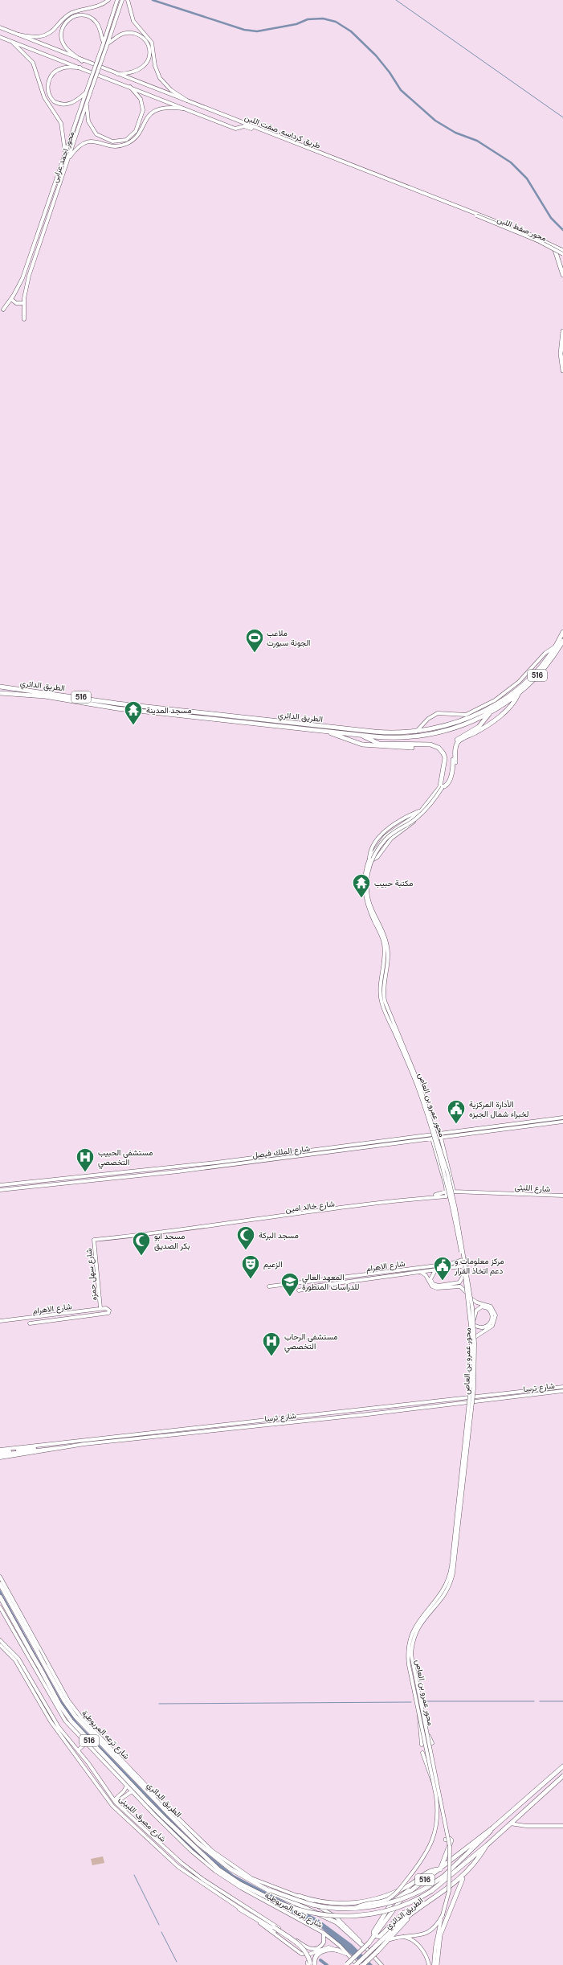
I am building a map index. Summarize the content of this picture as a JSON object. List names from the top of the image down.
{
  "streets": {
    "highway": ["516", "الطريق الدائري"],
    "main road": [
      "طريق كرداسه, صفت اللبن",
      "محور احمد عرابى",
      "محور صفط اللبن",
      "محور عمرو بن العاص",
      "شارع الملك فيصل",
      "شارع الليثى",
      "شارع خالد امين",
      "شارع الاهرام",
      "شارع سهل حمزه",
      "شارع ترسا",
      "شارع ترعه المريوطية",
      "شارع مصرف اللبينى"
    ]
  },
  "crossings": [
    ["طريق كرداسه, صفت اللبن", "محور صفط اللبن"],
    ["الطريق الدائري", "محور عمرو بن العاص"],
    ["الطريق الدائري", "شارع ترعه المريوطية"],
    ["شارع خالد امين", "شارع سهل حمزه"],
    ["شارع الاهرام", "شارع سهل حمزه"]
  ],
  "places": {
    "sports": ["ملاعب الجونة سبورت"],
    "temple": ["مسجد المدينة", "مكتبة حبيب"],
    "public building": ["الأدارة المركزية لخبراء شمال الجيزه", "مركز معلومات و دعم اتخاذ القرار"],
    "hospital": ["مستشفى الحبيب التخصصي", "مستشفى الرحاب التخصصي"],
    "mosque": ["مسجد البركة", "مسجد ابو بكر الصديق"],
    "theatre": ["الزعيم"],
    "school or university": ["المعهد العالي للدراسات المتطورة"]
  }
}
